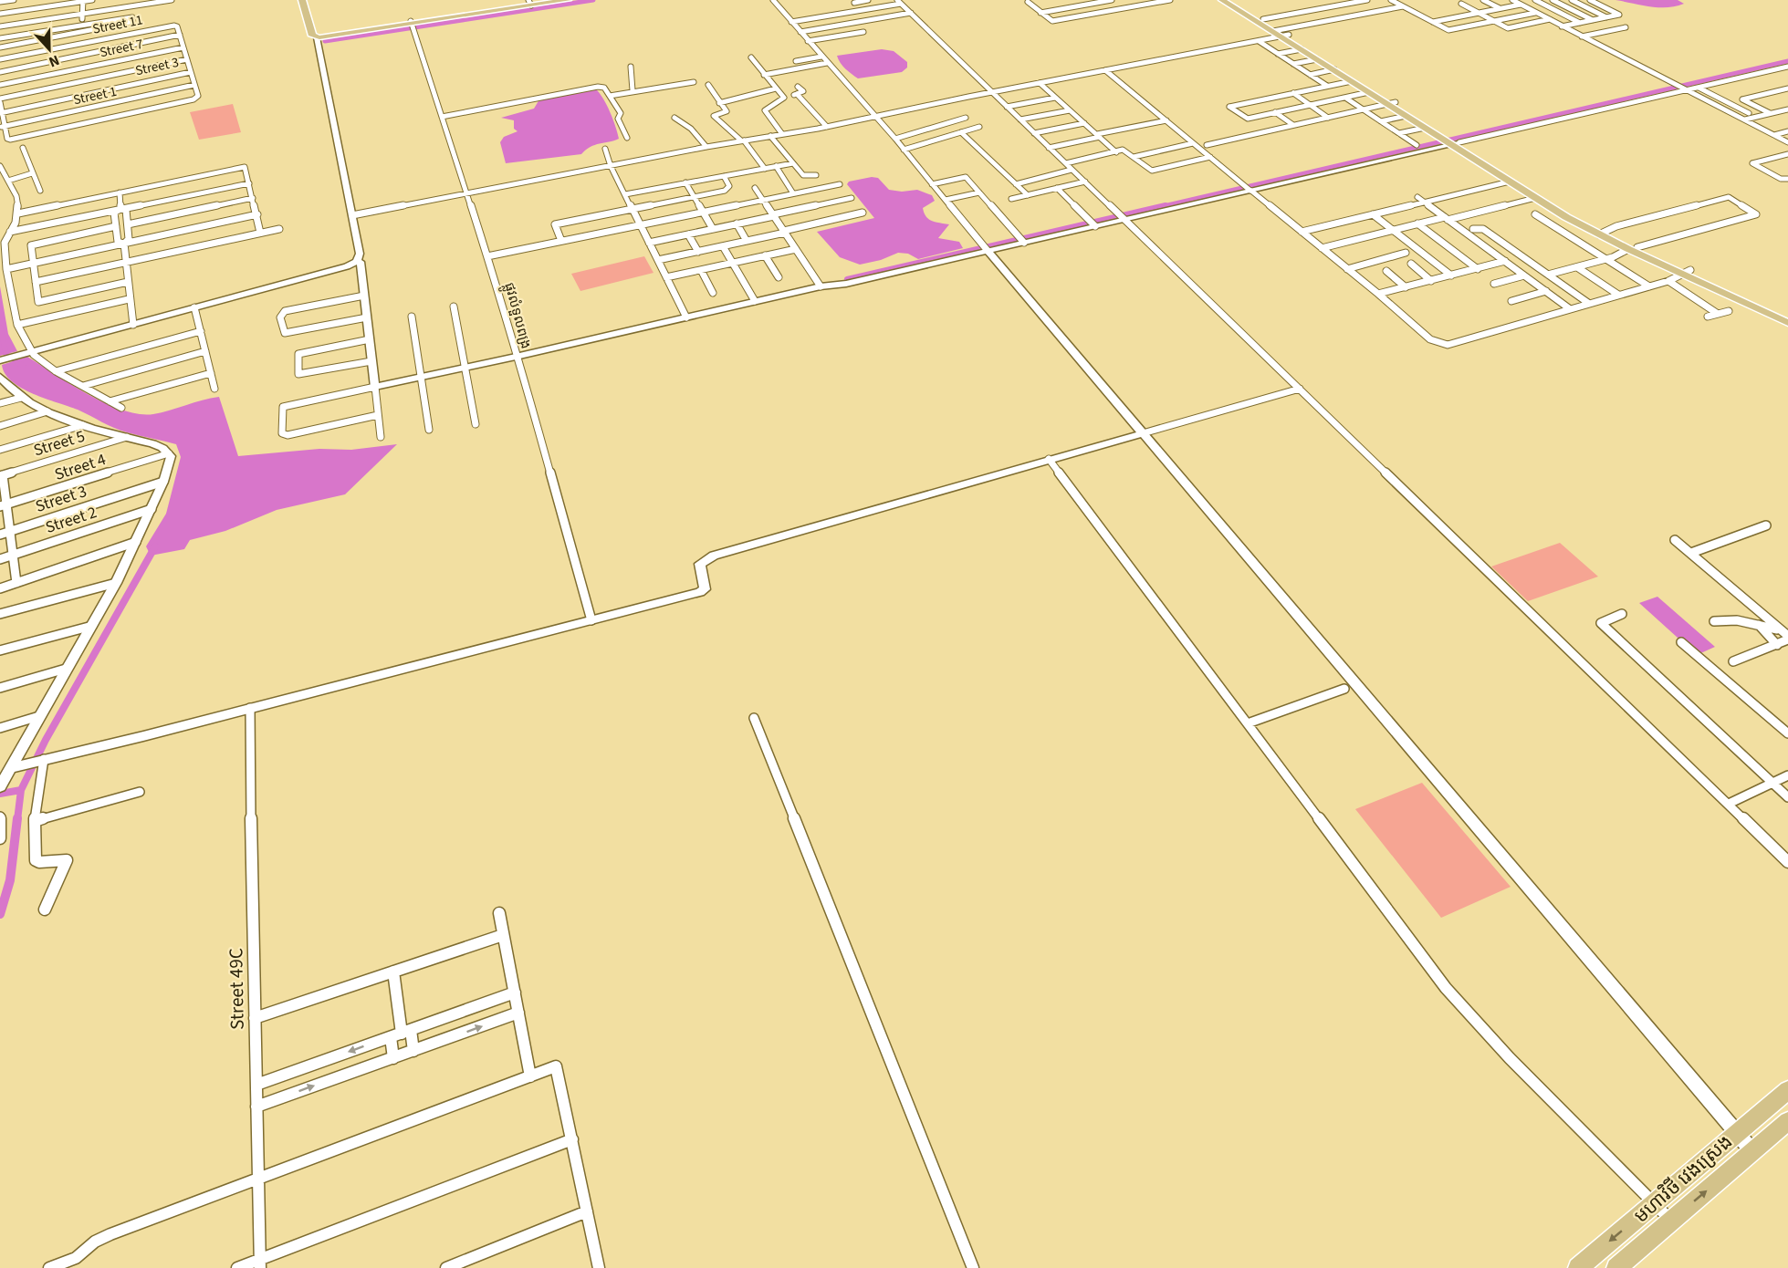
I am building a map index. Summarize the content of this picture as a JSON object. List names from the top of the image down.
{
  "streets": {
    "main road": ["មហាវិថី វេងស្រេង"],
    "street": [
      "Street 11",
      "Street 7",
      "Street 3",
      "Street 1",
      "ផ្លូវលំទួលពង្រ",
      "Street 5",
      "Street 4",
      "Street 2",
      "Street 49C"
    ]
  },
  "north": "bottom"
}
